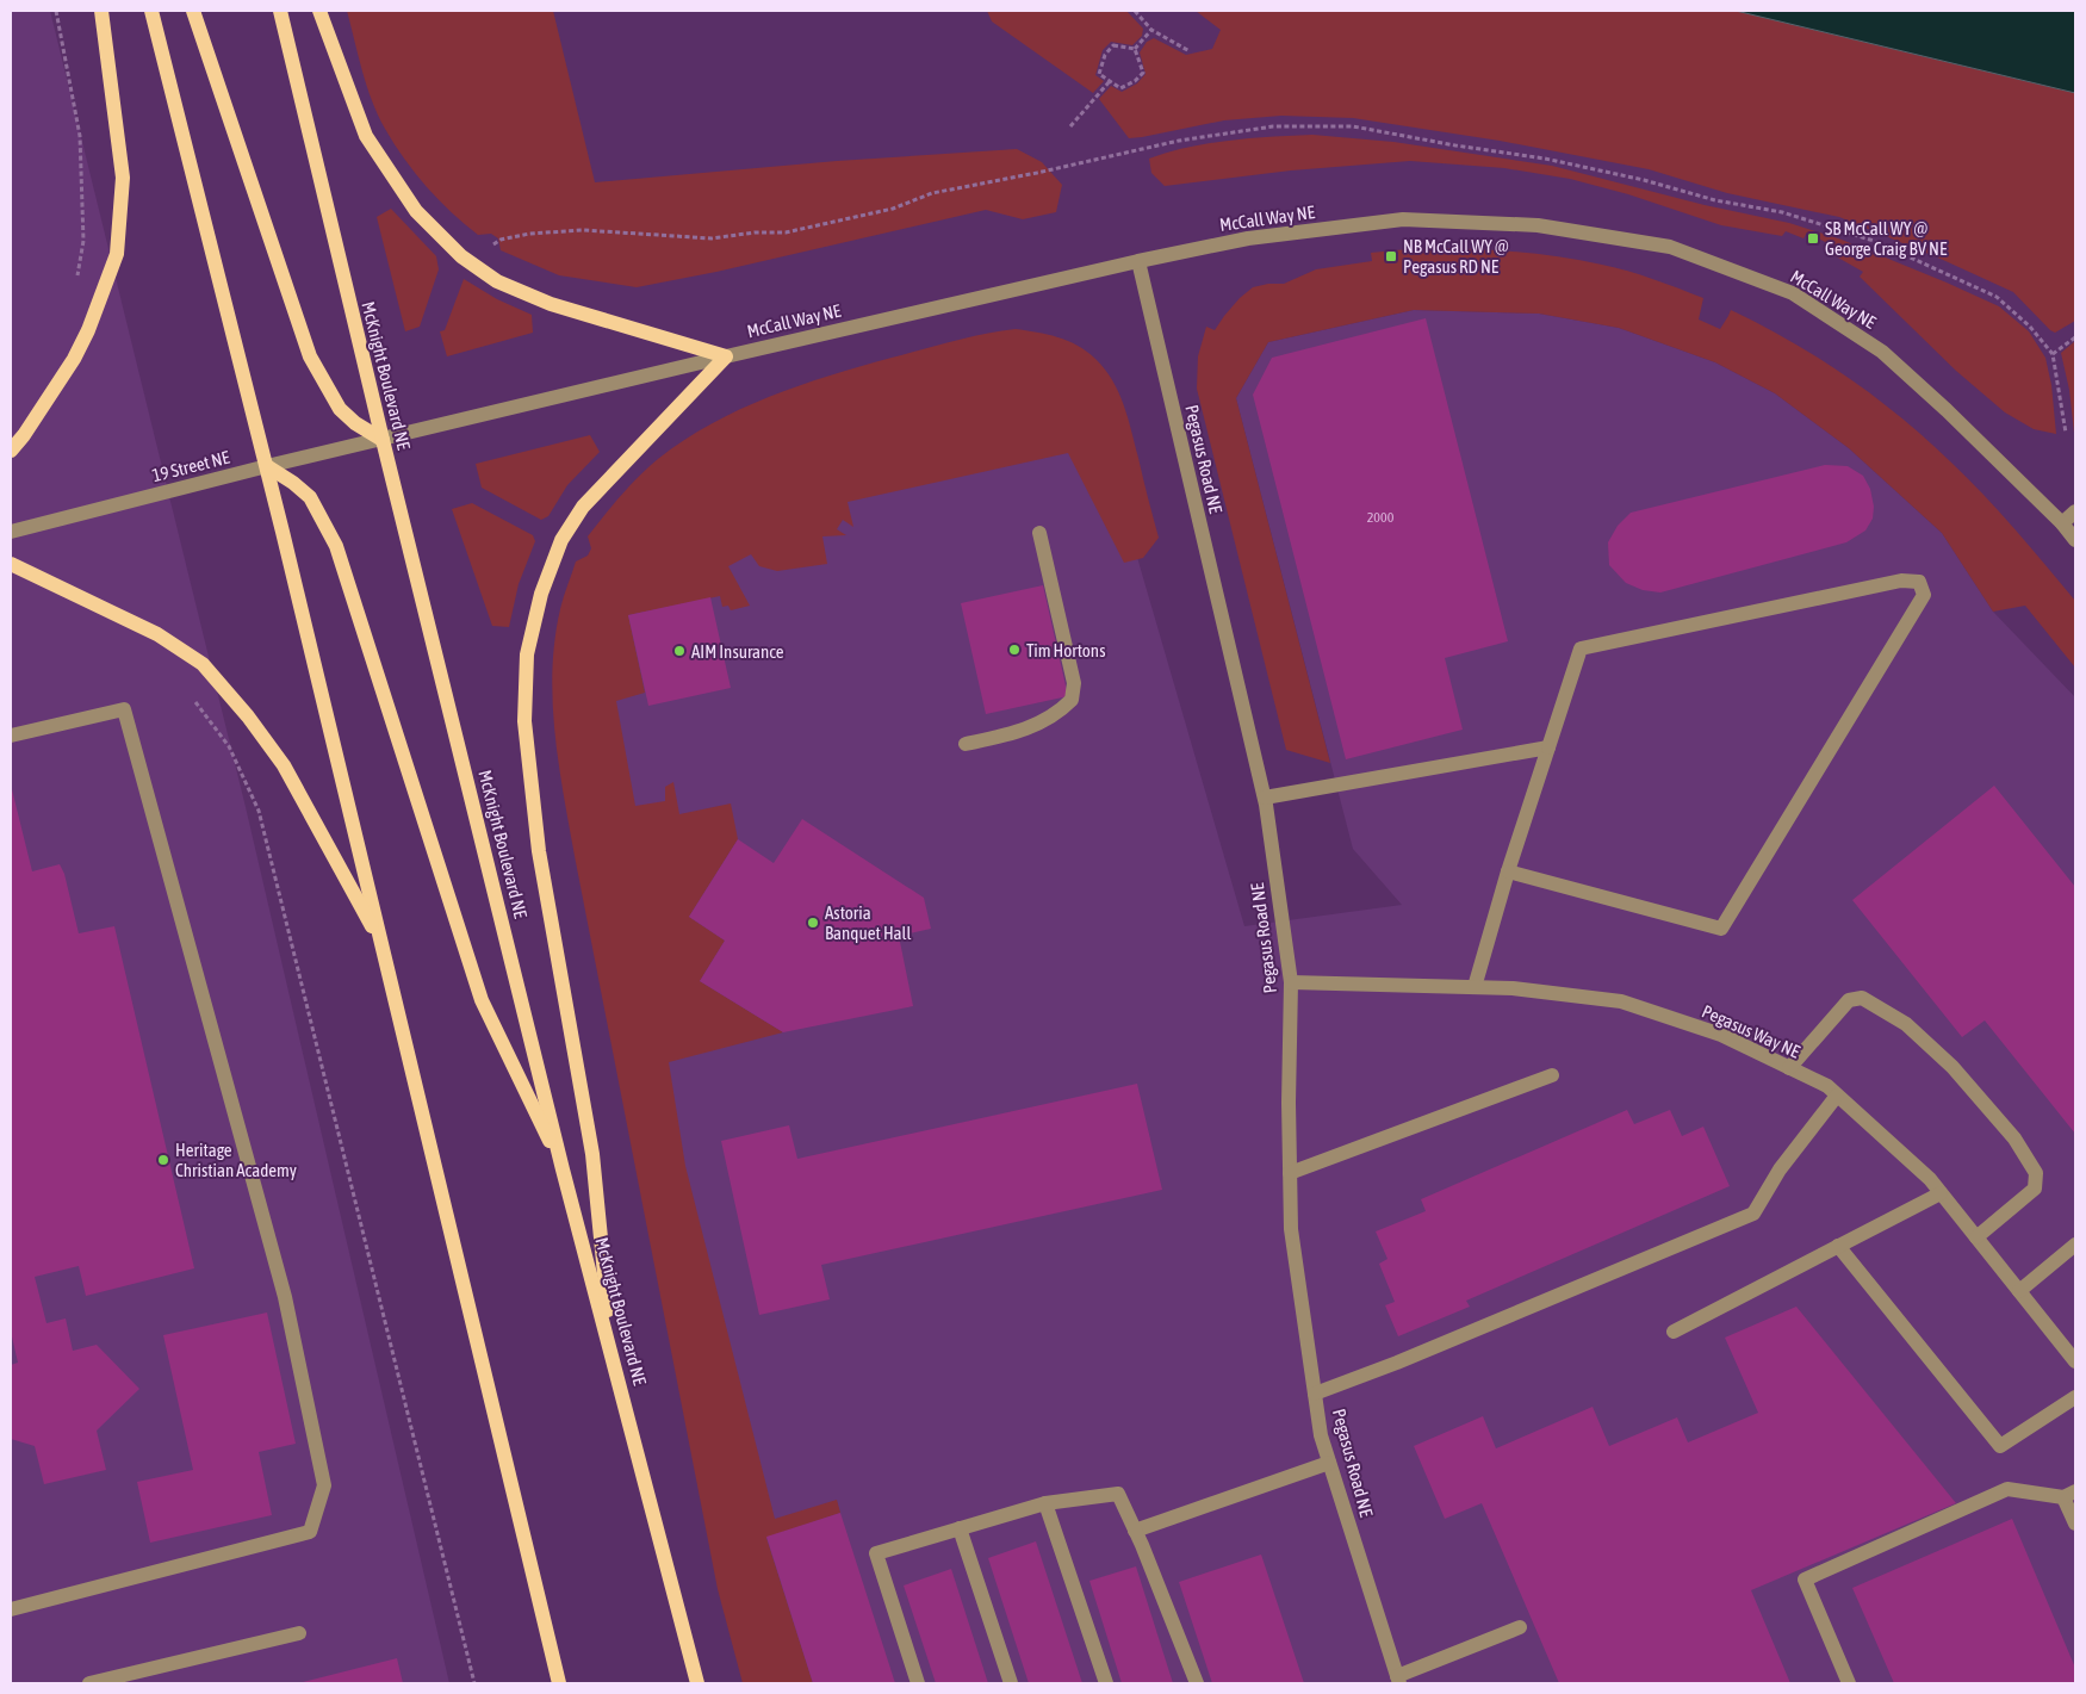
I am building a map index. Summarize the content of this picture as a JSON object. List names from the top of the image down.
{
  "streets": {
    "main road": ["McKnight Boulevard NE"],
    "street": [
      "McCall Way NE",
      "Pegasus Road NE",
      "19 Street NE",
      "Pegasus Way NE"
    ]
  },
  "crossings": [
    ["McCall Way NE", "McKnight Boulevard NE"],
    ["McCall Way NE", "Pegasus Road NE"],
    ["McCall Way NE", "19 Street NE"],
    ["McKnight Boulevard NE", "19 Street NE"],
    ["Pegasus Road NE", "Pegasus Way NE"]
  ],
  "places": {
    "transit": ["SB McCall WY @ George Craig BV NE", "NB McCall WY @ Pegasus RD NE"],
    "other": [
      "Tim Hortons",
      "AIM Insurance",
      "Astoria Banquet Hall",
      "Heritage Christian Academy"
    ]
  },
  "house_numbers": ["2000"]
}
